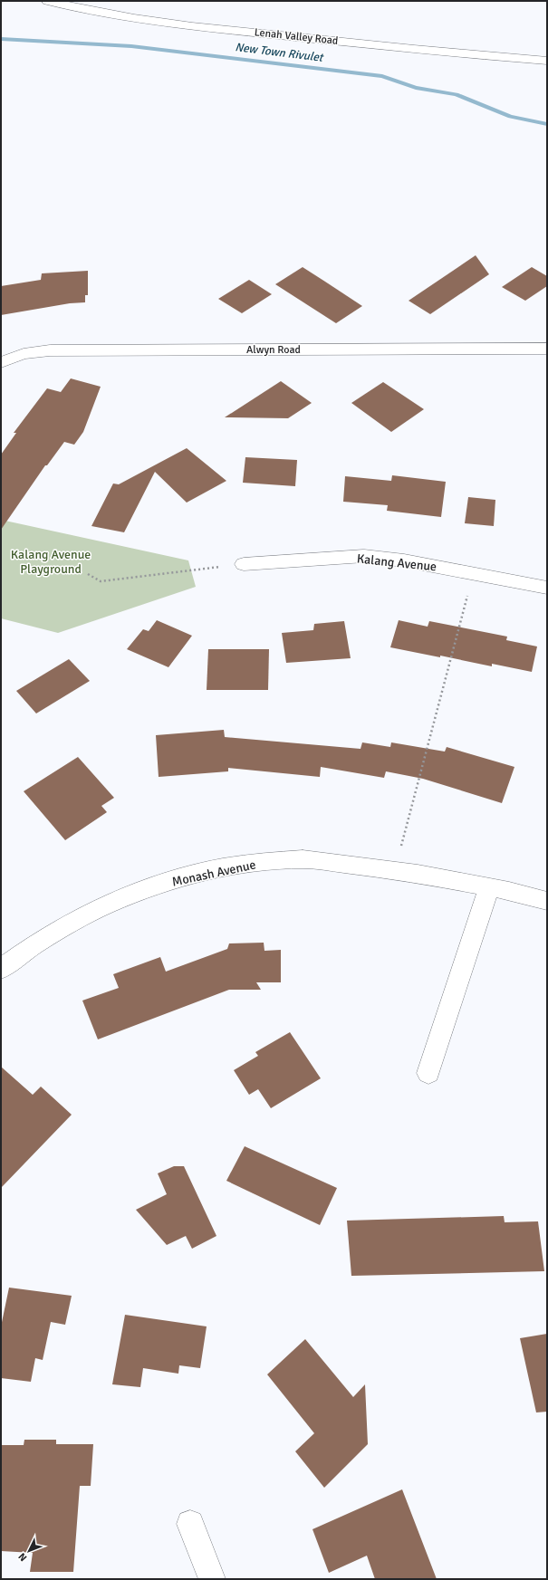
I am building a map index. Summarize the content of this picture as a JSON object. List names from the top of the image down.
{
  "streets": {
    "street": [
      "Lenah Valley Road",
      "Alwyn Road",
      "Kalang Avenue",
      "Monash Avenue"
    ]
  },
  "water": ["New Town Rivulet"],
  "parks": ["Kalang Avenue Playground"],
  "north": "bottom left"
}
